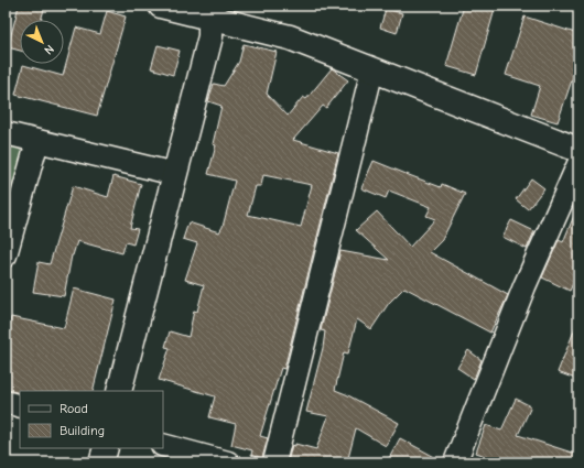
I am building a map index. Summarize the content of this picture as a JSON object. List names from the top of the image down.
{
  "legend": ["Road", "Building"],
  "north": "bottom right"
}
